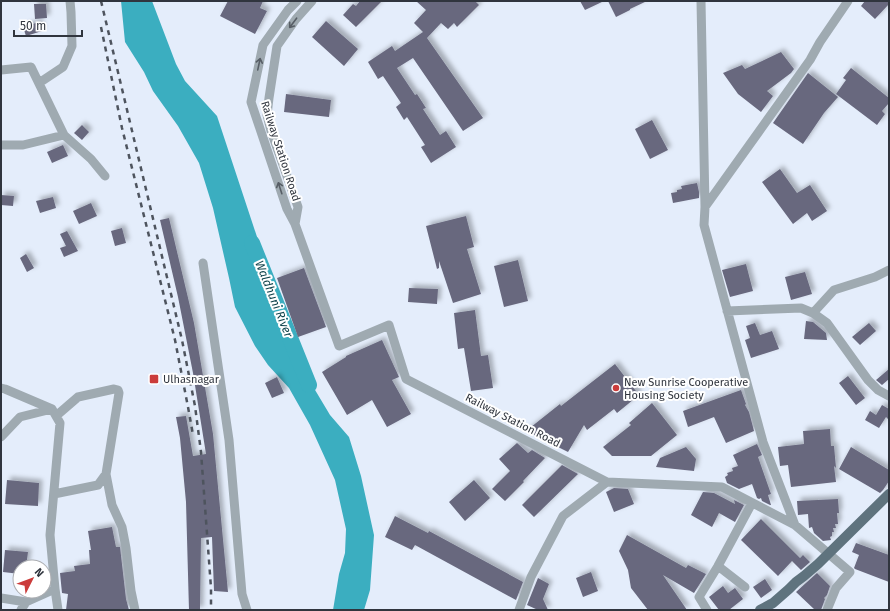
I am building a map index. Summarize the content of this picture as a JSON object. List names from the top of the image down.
{
  "streets": {
    "street": ["Railway Station Road"]
  },
  "water": ["Waldhuni River"],
  "places": {
    "transit": ["Ulhasnagar"],
    "other": ["New Sunrise Cooperative Housing Society"]
  },
  "scale_bar": "50 m",
  "north": "top right"
}
